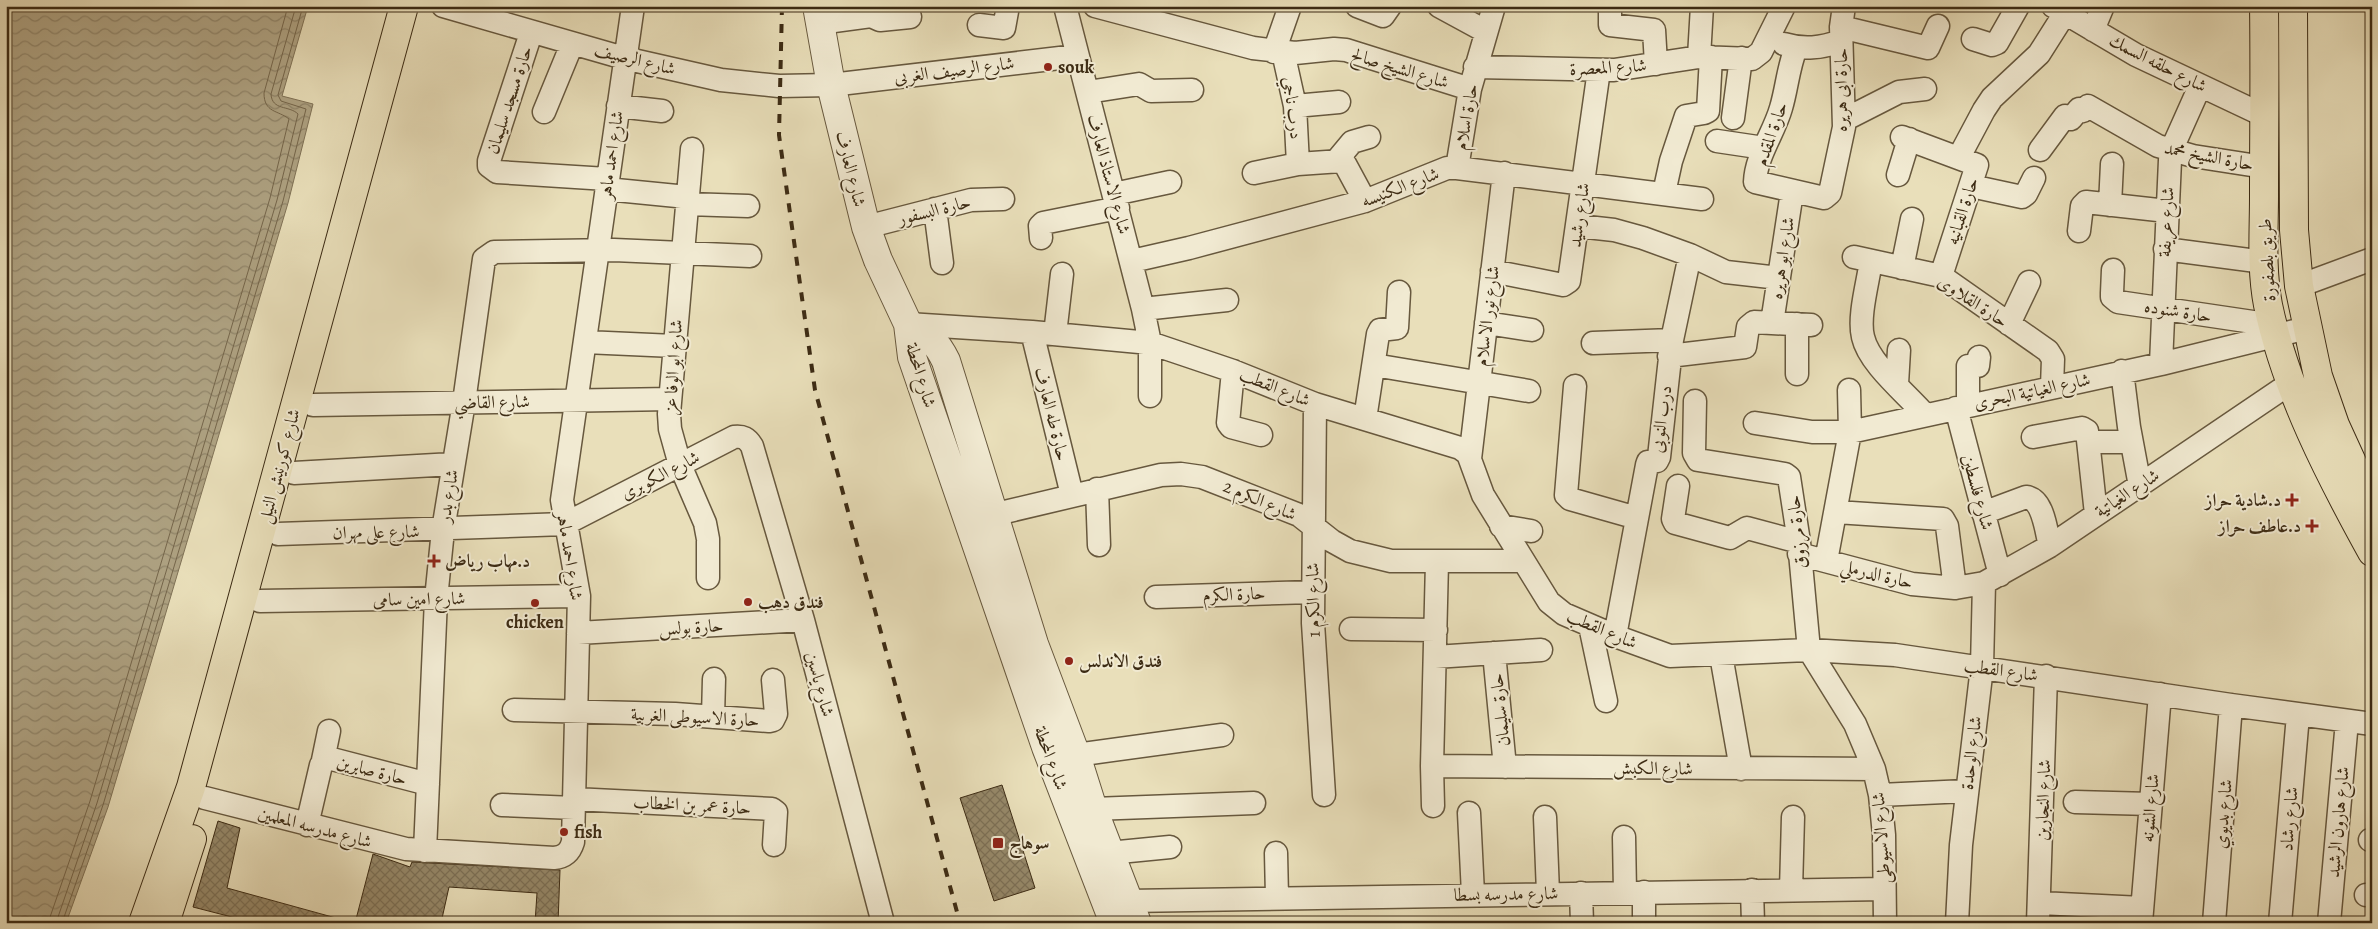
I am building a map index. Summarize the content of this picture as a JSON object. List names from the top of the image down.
{
  "streets": {
    "main road": ["طريق بلصفورة", "شارع كورنيش النيل"],
    "street": [
      "شارع الرصيف",
      "شارع حلقه السمك",
      "شارع المعصرة",
      "شارع الشيخ صالح",
      "شارع الرصيف الغربى",
      "حارة ابى هريره",
      "حارة مسجد سليمان",
      "درب ناجي",
      "حارة اسلام",
      "حارة المقدم",
      "شارع احمد ماهر",
      "حارة الشيخ محمد",
      "شارع العارف",
      "شارع الاستاذ العارف",
      "شارع الكنيسه",
      "حارة البسفور",
      "حارة القبانيه",
      "شارع رشيد",
      "شارع عريفة",
      "شارع ابو هريره",
      "حارة القلاوى",
      "حارة شنوده",
      "شارع نور الاسلام",
      "شارع ابو الوفا عز",
      "شارع المحطة",
      "شارع القطب",
      "شارع الغياتية البحرى",
      "شارع القاضي",
      "حارة طه العارف",
      "درب النوبى",
      "شارع الكوبرى",
      "شارع فلسطين",
      "شارع الغياتية",
      "شارع بدر",
      "شارع الكرم 2",
      "شارع على مهران",
      "حارة مرزوق",
      "حارة الدرملي",
      "حارة الكرم",
      "شارع امين سامى",
      "شارع الكرم 1",
      "حارة بولس",
      "شارع ياسين",
      "حارة سليمان",
      "حارة الاسيوطى الغربية",
      "شارع الوحدة",
      "شارع الكبش",
      "حارة صابرين",
      "شارع النجارين",
      "حارة عمر بن الخطاب",
      "شارع الشونه",
      "شارع بديوي",
      "شارع رشاد",
      "شارع هارون الرشيد",
      "شارع مدرسه المعلمين",
      "شارع الاسيوطى",
      "شارع مدرسه بسطا"
    ]
  },
  "crossings": [
    ["شارع الرصيف", "شارع الرصيف الغربى"],
    ["شارع الرصيف", "حارة مسجد سليمان"],
    ["شارع الرصيف", "شارع احمد ماهر"],
    ["شارع الرصيف", "شارع العارف"],
    ["شارع حلقه السمك", "شارع عريفة"],
    ["شارع حلقه السمك", "طريق بلصفورة"],
    ["شارع المعصرة", "حارة اسلام"],
    ["شارع المعصرة", "شارع رشيد"],
    ["شارع الشيخ صالح", "درب ناجي"],
    ["شارع الشيخ صالح", "حارة اسلام"],
    ["شارع الرصيف الغربى", "شارع العارف"],
    ["شارع الرصيف الغربى", "شارع الاستاذ العارف"],
    ["حارة ابى هريره", "حارة المقدم"],
    ["حارة ابى هريره", "شارع ابو هريره"],
    ["حارة مسجد سليمان", "شارع احمد ماهر"],
    ["حارة اسلام", "شارع الكنيسه"],
    ["حارة المقدم", "شارع ابو هريره"],
    ["شارع احمد ماهر", "شارع القاضي"],
    ["شارع احمد ماهر", "شارع الكوبرى"],
    ["شارع احمد ماهر", "شارع بدر"],
    ["شارع احمد ماهر", "شارع على مهران"],
    ["شارع احمد ماهر", "شارع امين سامى"],
    ["شارع احمد ماهر", "حارة بولس"],
    ["شارع احمد ماهر", "حارة الاسيوطى الغربية"],
    ["شارع احمد ماهر", "حارة عمر بن الخطاب"],
    ["شارع احمد ماهر", "شارع مدرسه المعلمين"],
    ["حارة الشيخ محمد", "شارع عريفة"],
    ["حارة الشيخ محمد", "طريق بلصفورة"],
    ["شارع العارف", "حارة البسفور"],
    ["شارع العارف", "شارع المحطة"],
    ["شارع العارف", "شارع القطب"],
    ["شارع الاستاذ العارف", "شارع الكنيسه"],
    ["شارع الاستاذ العارف", "شارع القطب"],
    ["شارع الكنيسه", "شارع رشيد"],
    ["شارع الكنيسه", "شارع نور الاسلام"],
    ["حارة القبانيه", "حارة القلاوى"],
    ["شارع رشيد", "شارع نور الاسلام"],
    ["شارع عريفة", "حارة شنوده"],
    ["شارع عريفة", "شارع الغياتية البحرى"],
    ["شارع ابو هريره", "درب النوبى"],
    ["طريق بلصفورة", "حارة شنوده"],
    ["طريق بلصفورة", "شارع الغياتية البحرى"],
    ["طريق بلصفورة", "شارع الغياتية"],
    ["حارة القلاوى", "شارع الغياتية البحرى"],
    ["حارة شنوده", "شارع الغياتية البحرى"],
    ["شارع نور الاسلام", "شارع القطب"],
    ["شارع ابو الوفا عز", "شارع القاضي"],
    ["شارع ابو الوفا عز", "شارع الكوبرى"],
    ["شارع ابو الوفا عز", "شارع بدر"],
    ["شارع المحطة", "شارع القطب"],
    ["شارع المحطة", "شارع الكرم 2"],
    ["شارع المحطة", "شارع مدرسه بسطا"],
    ["شارع القطب", "حارة طه العارف"],
    ["شارع القطب", "درب النوبى"],
    ["شارع القطب", "شارع الكرم 2"],
    ["شارع القطب", "حارة مرزوق"],
    ["شارع القطب", "شارع الكرم 1"],
    ["شارع القطب", "شارع الوحدة"],
    ["شارع القطب", "شارع النجارين"],
    ["شارع القطب", "شارع الشونه"],
    ["شارع القطب", "شارع بديوي"],
    ["شارع القطب", "شارع رشاد"],
    ["شارع القطب", "شارع هارون الرشيد"],
    ["شارع القطب", "شارع الاسيوطى"],
    ["شارع الغياتية البحرى", "شارع فلسطين"],
    ["شارع القاضي", "شارع كورنيش النيل"],
    ["شارع القاضي", "شارع بدر"],
    ["حارة طه العارف", "شارع الكرم 2"],
    ["شارع كورنيش النيل", "شارع على مهران"],
    ["شارع كورنيش النيل", "شارع امين سامى"],
    ["شارع كورنيش النيل", "شارع مدرسه المعلمين"],
    ["شارع الكوبرى", "شارع على مهران"],
    ["شارع الكوبرى", "شارع ياسين"],
    ["شارع فلسطين", "شارع الغياتية"],
    ["شارع فلسطين", "شارع الوحدة"],
    ["شارع الغياتية", "حارة الدرملي"],
    ["شارع الغياتية", "شارع الوحدة"],
    ["شارع بدر", "شارع على مهران"],
    ["شارع بدر", "شارع امين سامى"],
    ["شارع بدر", "حارة صابرين"],
    ["شارع بدر", "شارع مدرسه المعلمين"],
    ["شارع الكرم 2", "شارع الكرم 1"],
    ["حارة مرزوق", "حارة الدرملي"],
    ["حارة مرزوق", "شارع الاسيوطى"],
    ["حارة الكرم", "شارع الكرم 1"],
    ["حارة بولس", "شارع ياسين"],
    ["حارة سليمان", "شارع الكبش"],
    ["شارع الكبش", "شارع الاسيوطى"],
    ["حارة صابرين", "شارع مدرسه المعلمين"],
    ["شارع الاسيوطى", "شارع مدرسه بسطا"]
  ],
  "places": {
    "other": [
      "souk",
      "فندق دهب",
      "chicken",
      "فندق الاندلس",
      "fish"
    ],
    "health": ["د.شادية حراز", "د.عاطف حراز", "د.مهاب رياض"],
    "transit": ["سوهاج"]
  }
}
